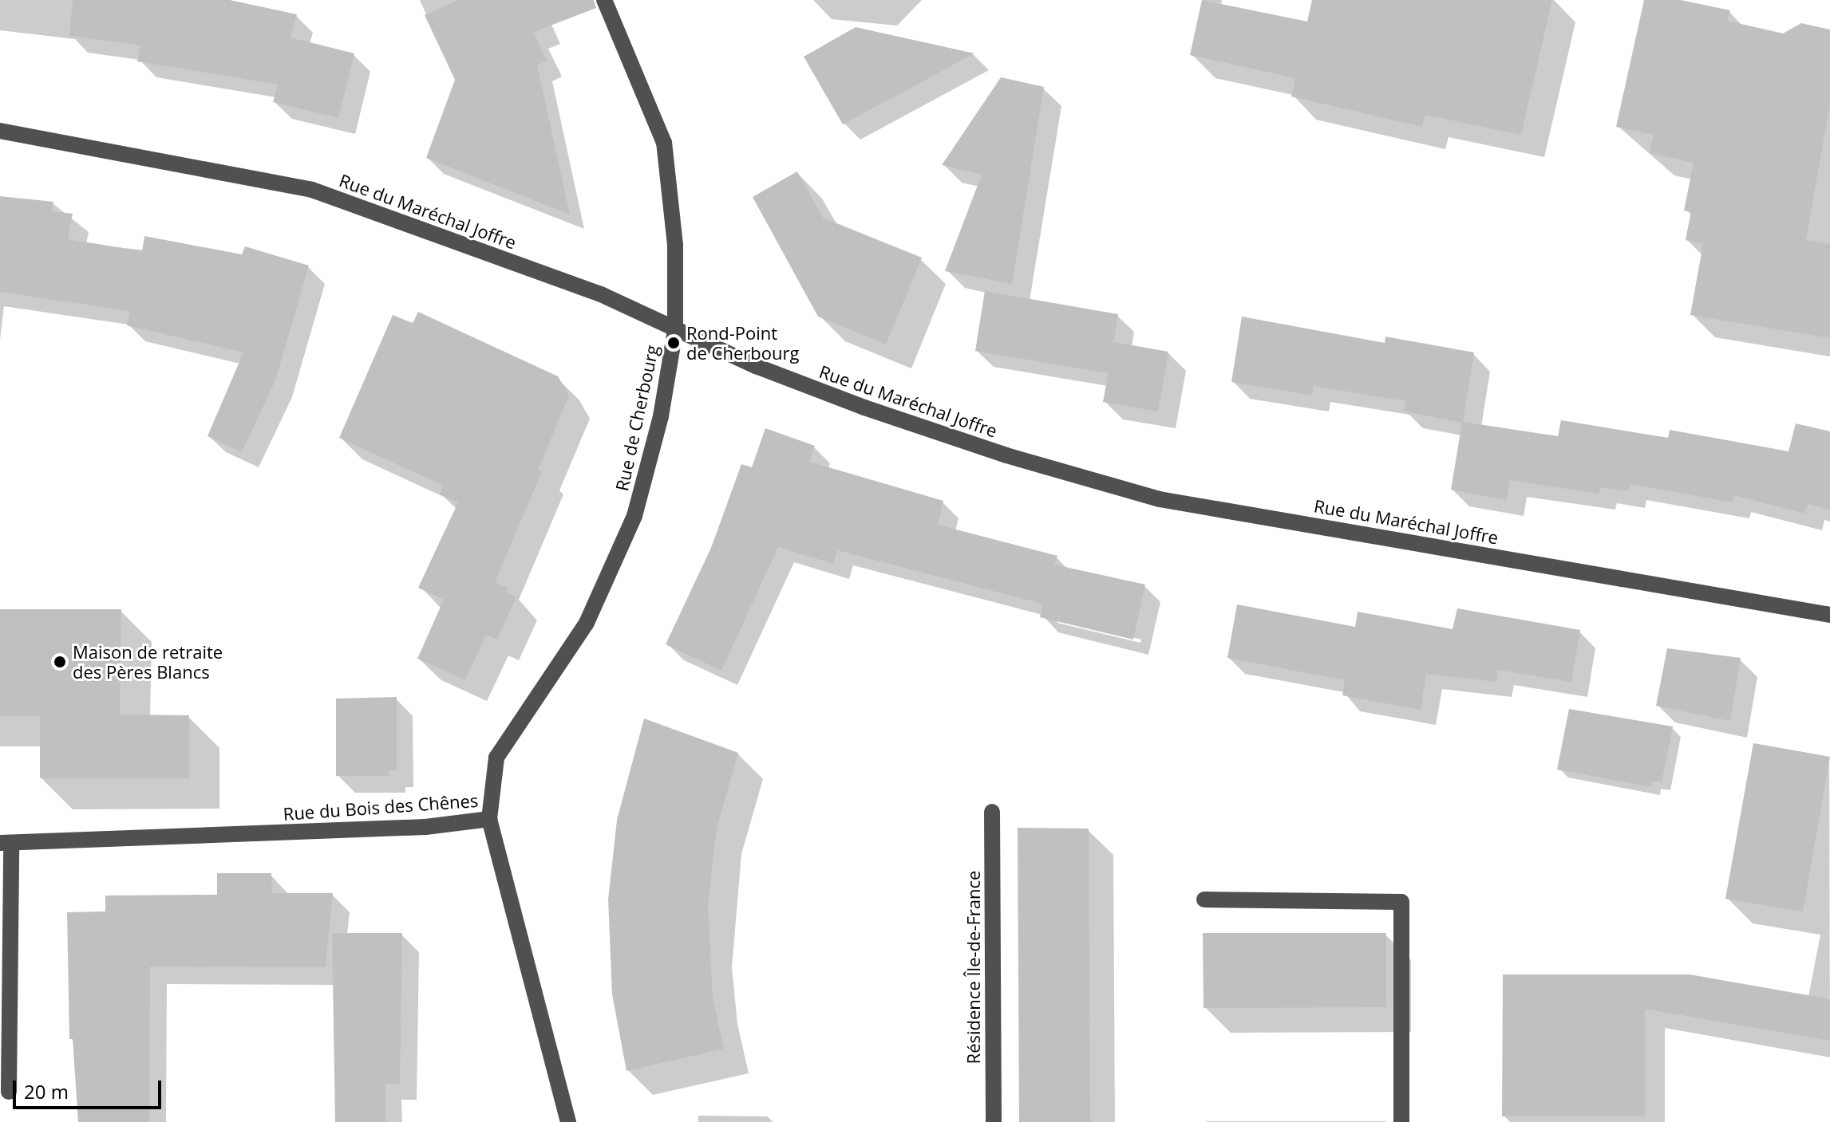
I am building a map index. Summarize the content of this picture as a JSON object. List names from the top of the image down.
{
  "streets": {
    "street": [
      "Rue du Maréchal Joffre",
      "Rue de Cherbourg",
      "Rue du Bois des Chênes",
      "Résidence Île-de-France"
    ]
  },
  "crossings": [
    ["Rue du Maréchal Joffre", "Rue de Cherbourg"],
    ["Rue de Cherbourg", "Rue du Bois des Chênes"]
  ],
  "places": ["Rond-Point de Cherbourg", "Maison de retraite des Pères Blancs"],
  "scale_bar": "20 m"
}
